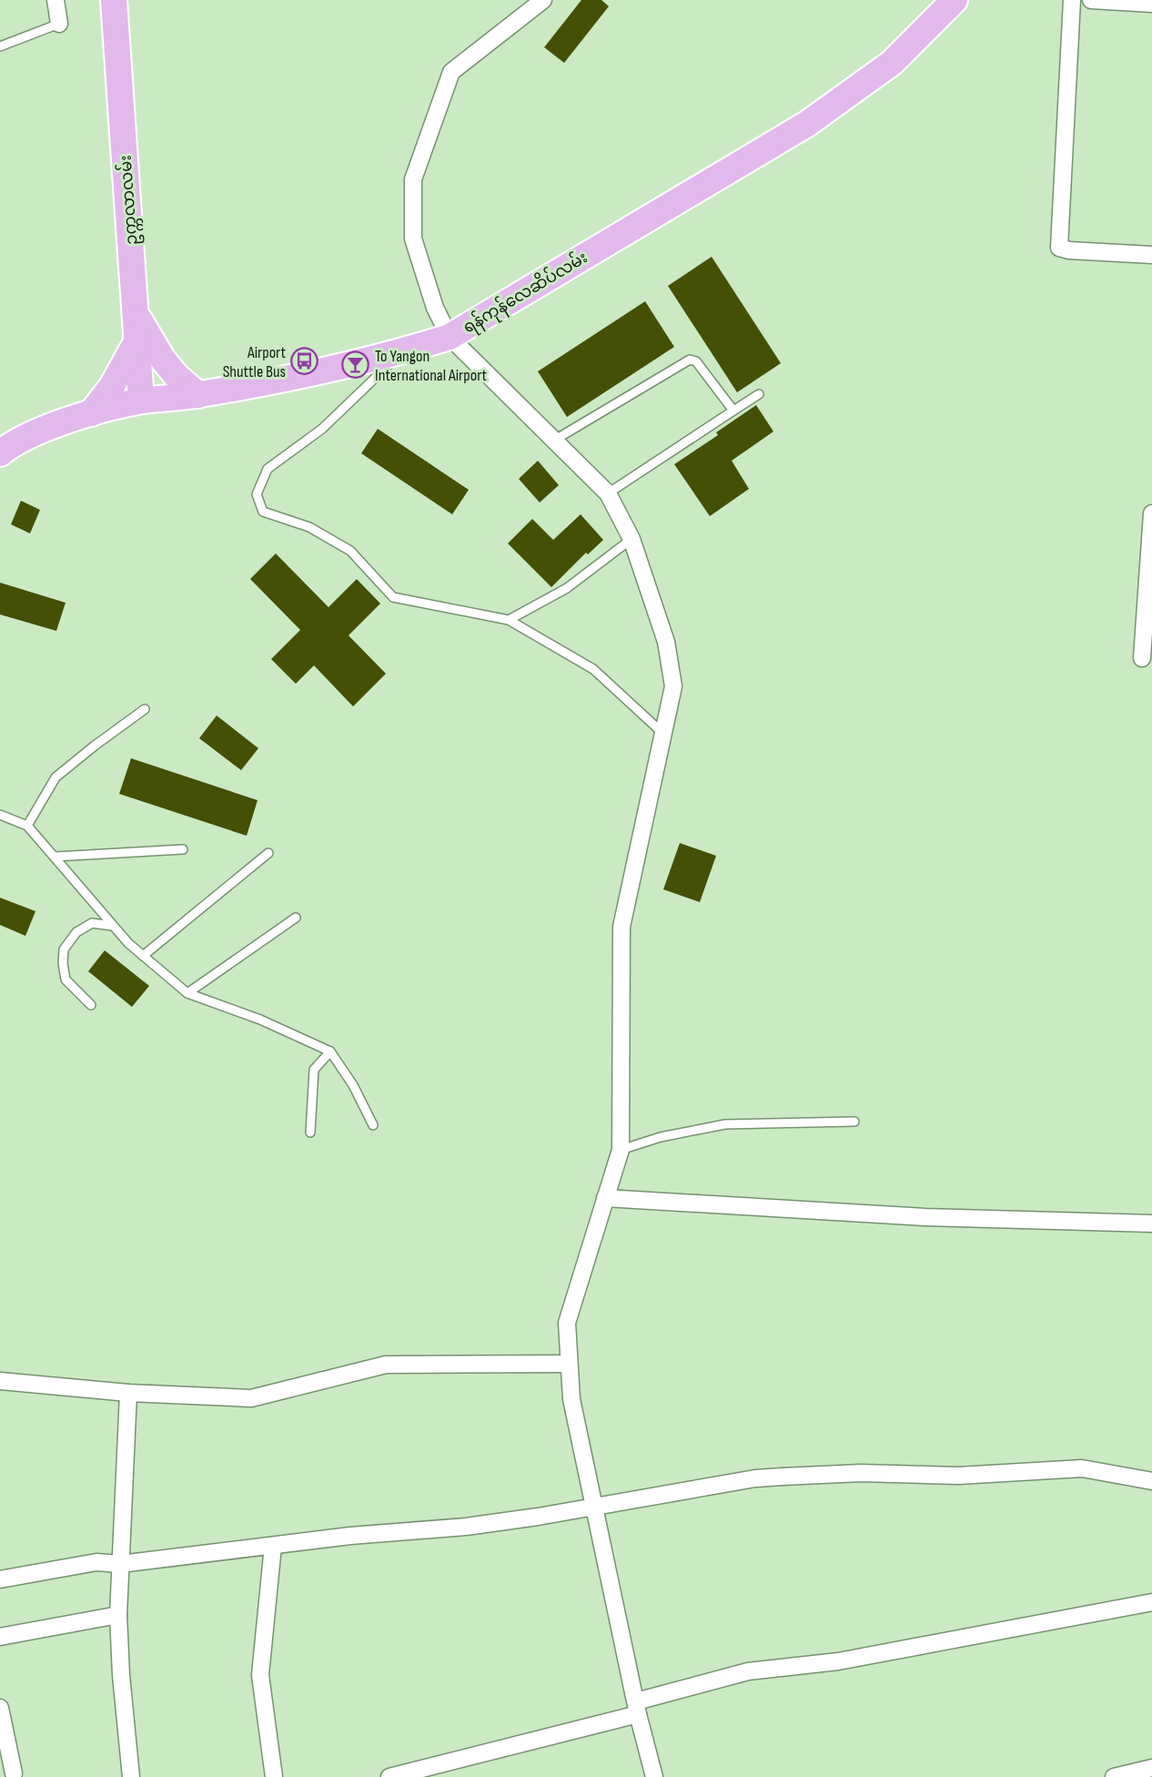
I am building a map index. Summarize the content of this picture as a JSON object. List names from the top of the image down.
{
  "streets": {
    "main road": ["ဥက္ကလာလမ်း", "ရန်ကုန်လေဆိပ်လမ်း"]
  },
  "crossings": [
    ["ဥက္ကလာလမ်း", "ရန်ကုန်လေဆိပ်လမ်း"]
  ],
  "places": {
    "bus stop": ["Airport Shuttle Bus"],
    "bar": ["To Yangon International Airport"]
  }
}
